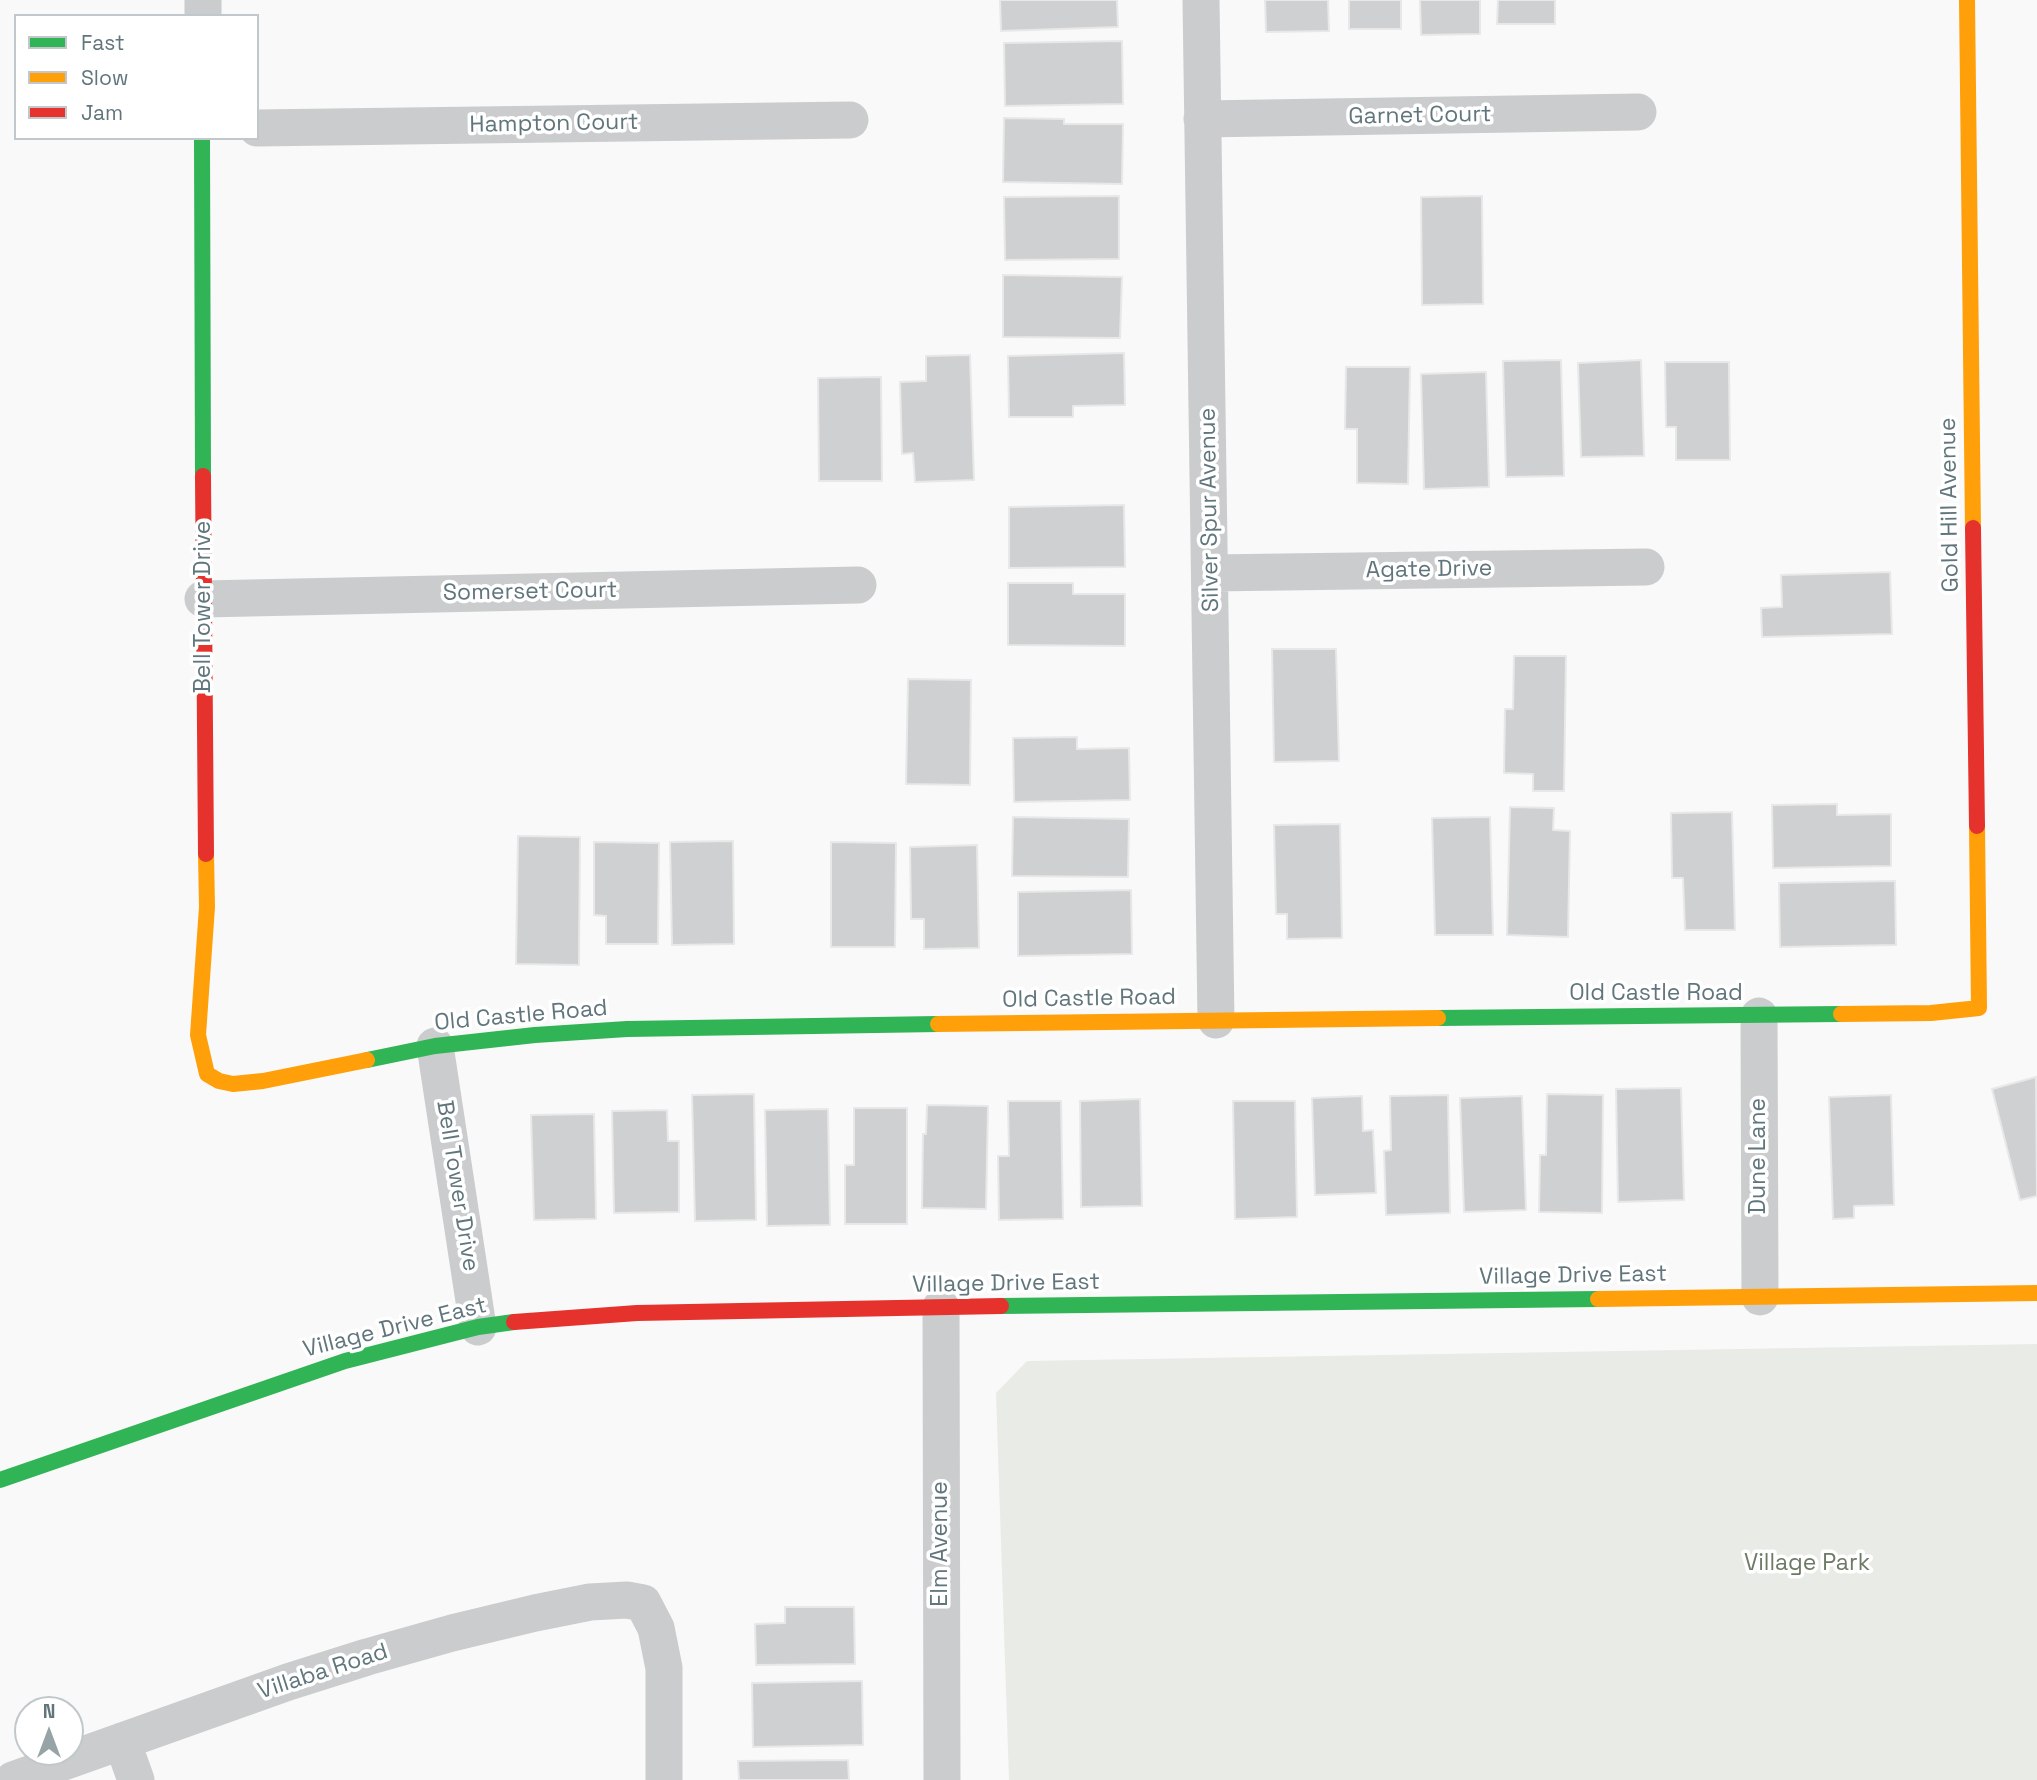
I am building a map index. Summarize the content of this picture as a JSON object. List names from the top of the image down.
{
  "streets": {
    "street": [
      "Garnet Court",
      "Hampton Court",
      "Gold Hill Avenue",
      "Silver Spur Avenue",
      "Agate Drive",
      "Somerset Court",
      "Bell Tower Drive",
      "Old Castle Road",
      "Dune Lane",
      "Village Drive East",
      "Elm Avenue",
      "Villaba Road"
    ]
  },
  "crossings": [
    ["Garnet Court", "Silver Spur Avenue"],
    ["Gold Hill Avenue", "Old Castle Road"],
    ["Silver Spur Avenue", "Agate Drive"],
    ["Silver Spur Avenue", "Old Castle Road"],
    ["Somerset Court", "Bell Tower Drive"],
    ["Bell Tower Drive", "Old Castle Road"],
    ["Bell Tower Drive", "Village Drive East"],
    ["Old Castle Road", "Dune Lane"],
    ["Dune Lane", "Village Drive East"],
    ["Village Drive East", "Elm Avenue"]
  ],
  "parks": ["Village Park"],
  "legend": ["Fast", "Slow", "Jam"],
  "north": "top"
}
